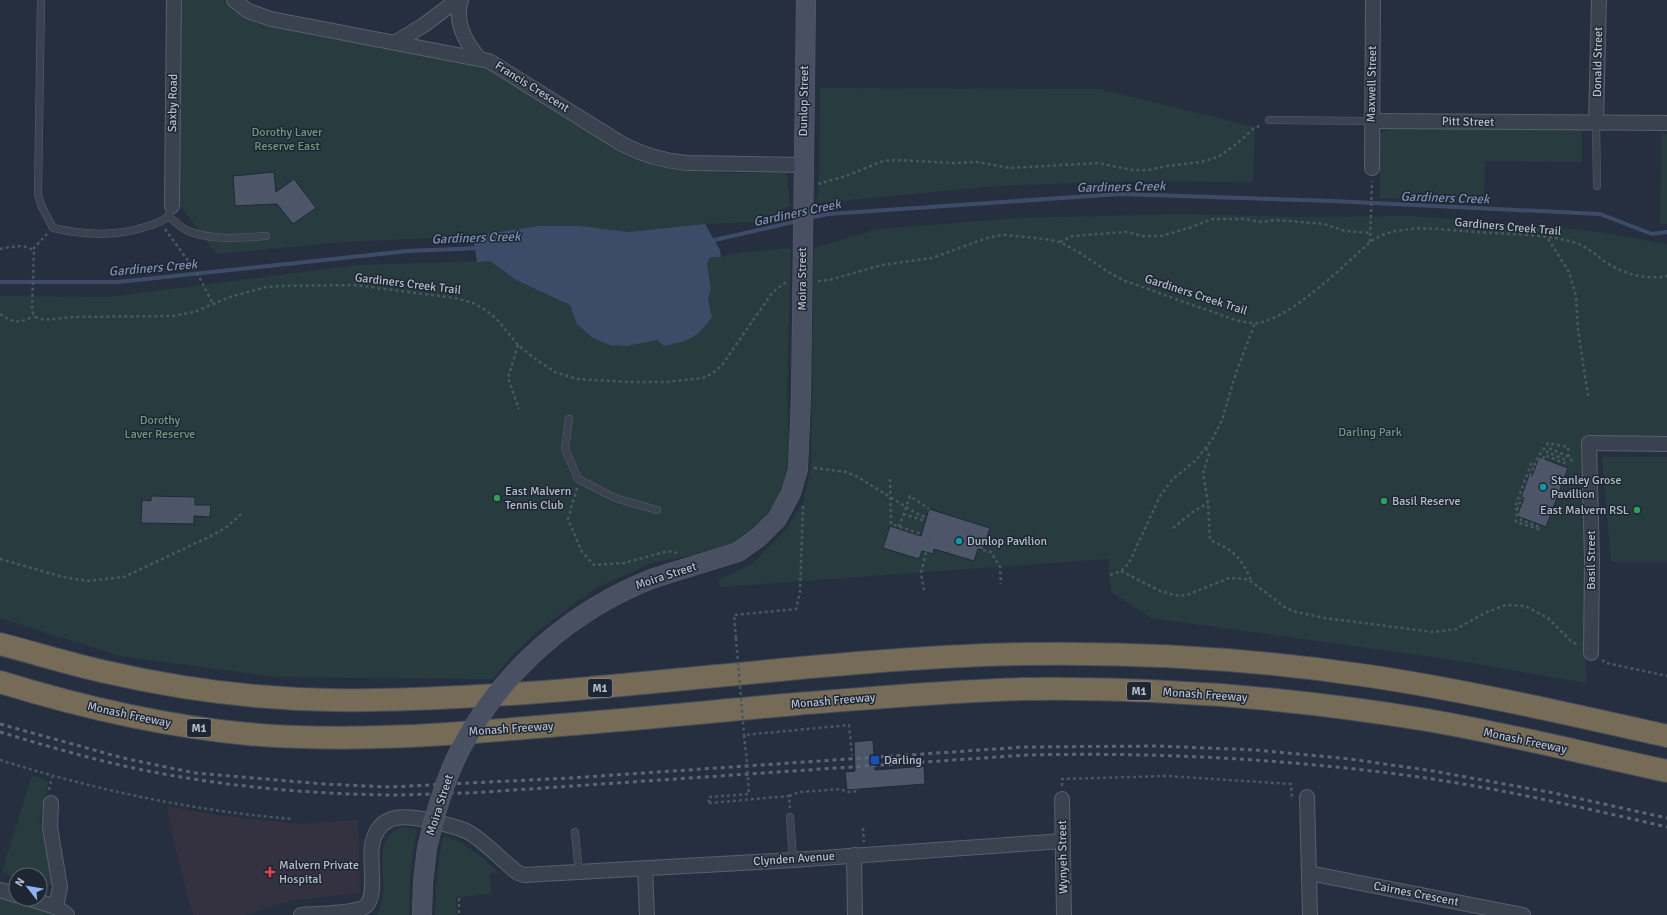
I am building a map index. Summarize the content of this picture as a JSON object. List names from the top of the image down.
{
  "streets": {
    "highway": ["M1", "Monash Freeway"],
    "main road": ["Dunlop Street", "Moira Street"],
    "street": [
      "Donald Street",
      "Maxwell Street",
      "Francis Crescent",
      "Saxby Road",
      "Pitt Street",
      "Basil Street",
      "Wynyeh Street",
      "Clynden Avenue",
      "Cairnes Crescent"
    ],
    "path": ["Gardiners Creek Trail"]
  },
  "crossings": [
    ["Donald Street", "Pitt Street"],
    ["Maxwell Street", "Pitt Street"],
    ["Francis Crescent", "Dunlop Street"],
    ["Dunlop Street", "Moira Street"],
    ["Wynyeh Street", "Clynden Avenue"]
  ],
  "water": ["Gardiners Creek"],
  "parks": ["Dorothy Laver Reserve East", "Dorothy Laver Reserve", "Darling Park"],
  "places": {
    "other": [
      "Stanley Grose Pavillion",
      "East Malvern Tennis Club",
      "Basil Reserve",
      "East Malvern RSL",
      "Dunlop Pavilion"
    ],
    "transit": ["Darling"],
    "health": ["Malvern Private Hospital"]
  },
  "north": "top left"
}
